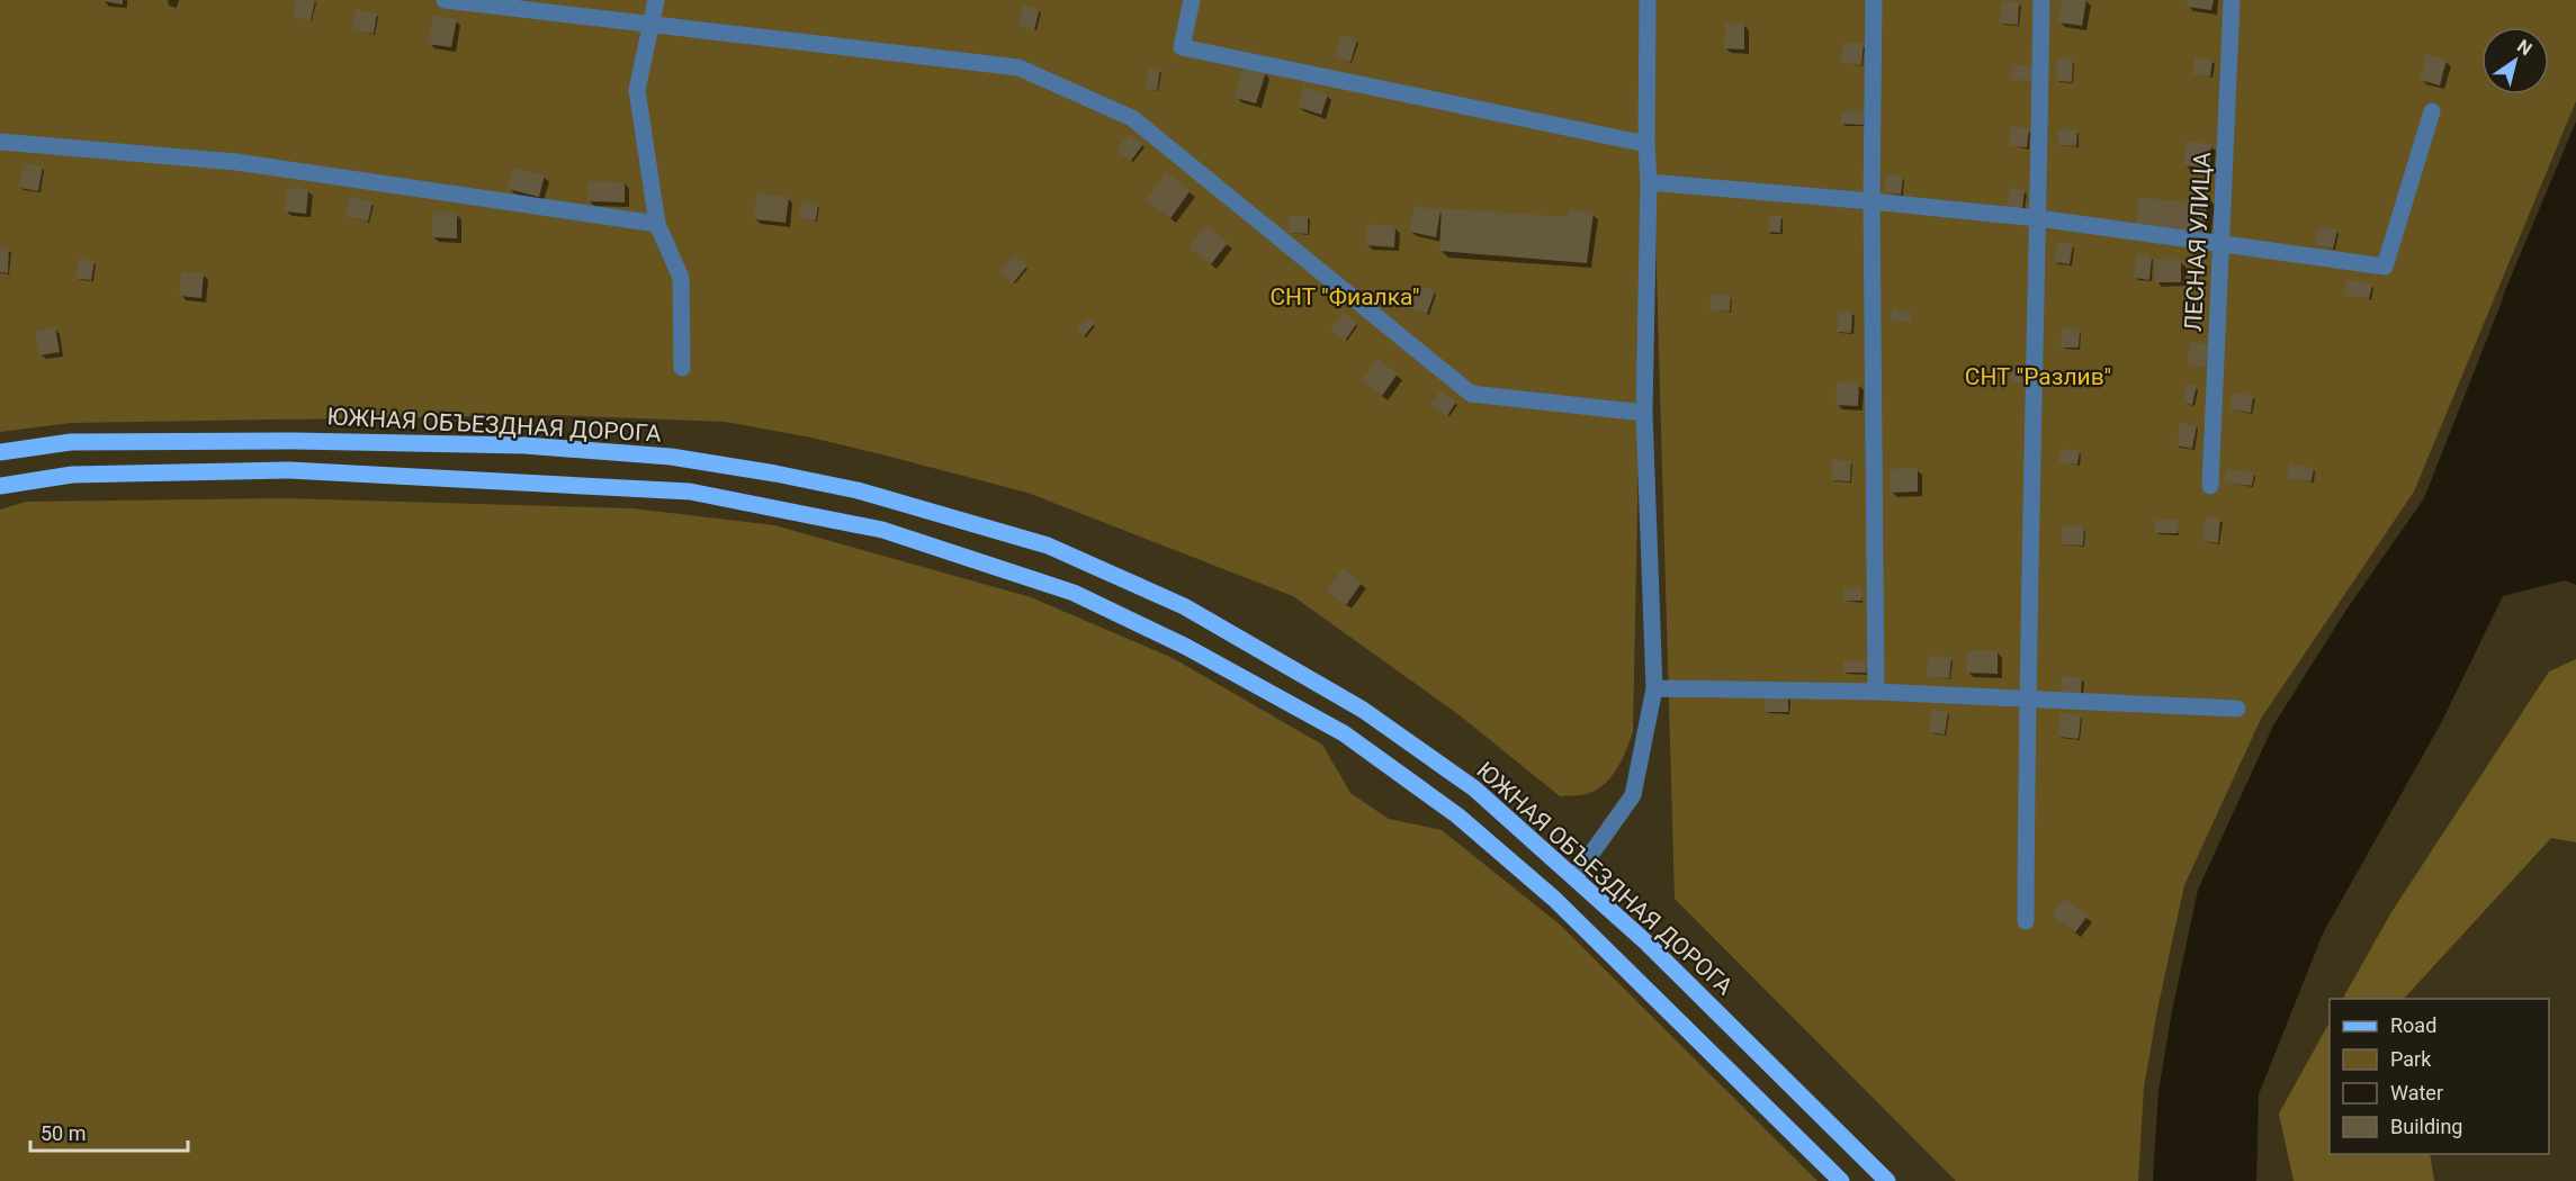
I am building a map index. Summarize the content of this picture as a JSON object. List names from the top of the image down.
{
  "streets": {
    "main road": ["ЮЖНАЯ ОБЪЕЗДНАЯ ДОРОГА"],
    "street": ["ЛЕСНАЯ УЛИЦА"]
  },
  "parks": ["СНТ \"Фиалка\"", "СНТ \"Разлив\""],
  "legend": [
    "Road",
    "Park",
    "Water",
    "Building"
  ],
  "scale_bar": "50 m",
  "north": "top right"
}
